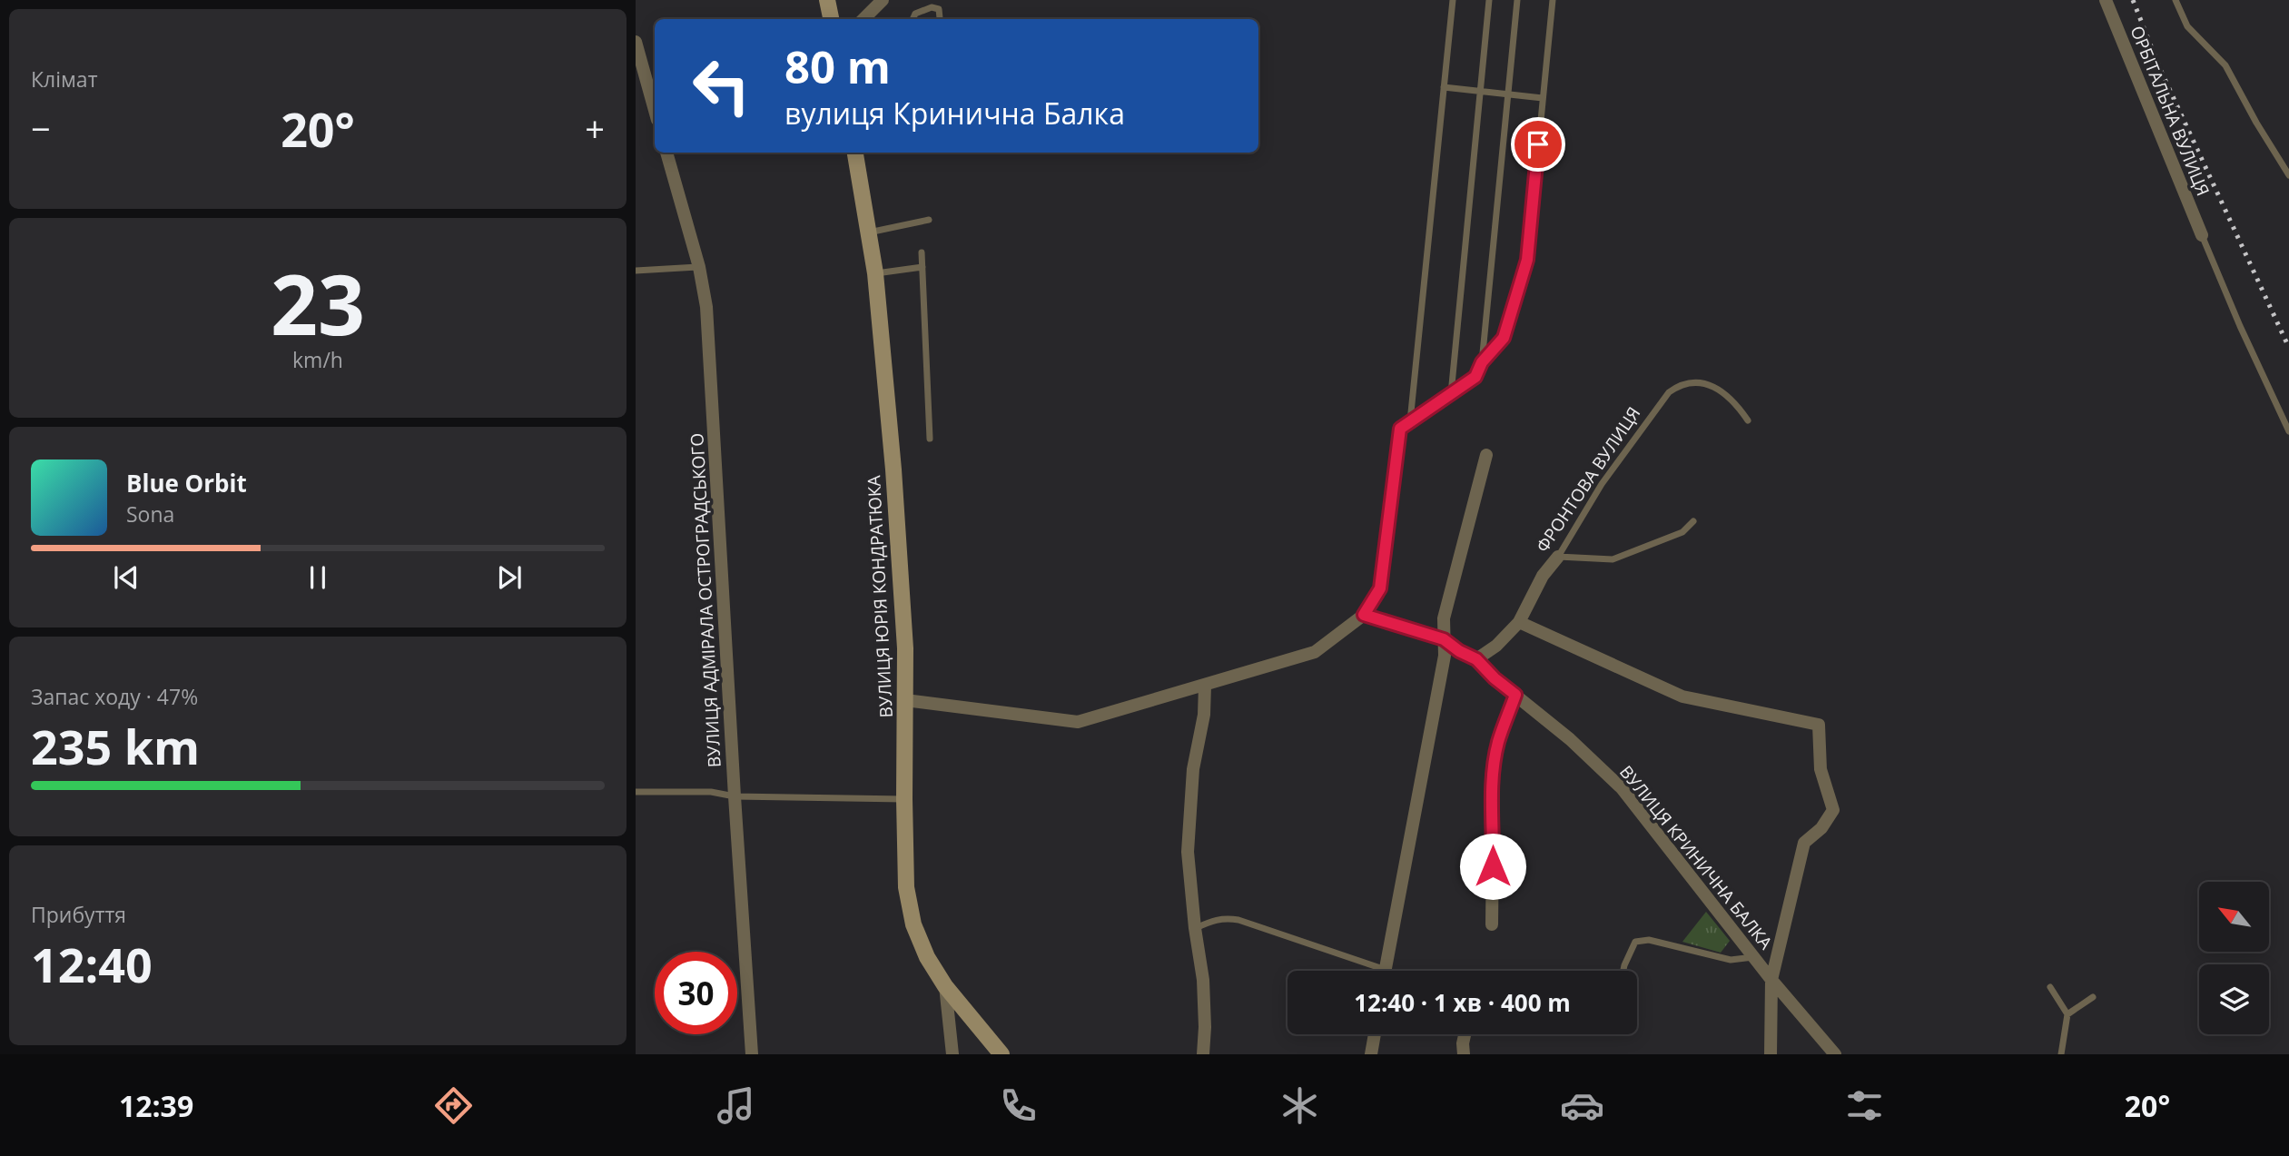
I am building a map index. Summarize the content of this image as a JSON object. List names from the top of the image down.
{
  "streets": {
    "street": [
      "ОРБІТАЛЬНА ВУЛИЦЯ",
      "ФРОНТОВА ВУЛИЦЯ",
      "ВУЛИЦЯ ЮРІЯ КОНДРАТЮКА",
      "ВУЛИЦЯ АДМІРАЛА ОСТРОГРАДСЬКОГО",
      "ВУЛИЦЯ КРИНИЧНА БАЛКА"
    ]
  },
  "crossings": [
    ["ФРОНТОВА ВУЛИЦЯ", "ВУЛИЦЯ КРИНИЧНА БАЛКА"]
  ],
  "north": "top left",
  "page": {
    "tile": [
      "Клімат",
      ["23", "km/h"],
      ["Запас ходу · 47%", "235 km"],
      ["Прибуття", "12:40"]
    ],
    "turn": ["80 m", "вулиця Кринична Балка"],
    "heat": ["−", "20°", "+"],
    "song": ["Blue Orbit", "Sona"],
    "limit": "30",
    "trip": "12:40 · 1 хв · 400 m",
    "tabs": ["12:39", "20°"]
  }
}
